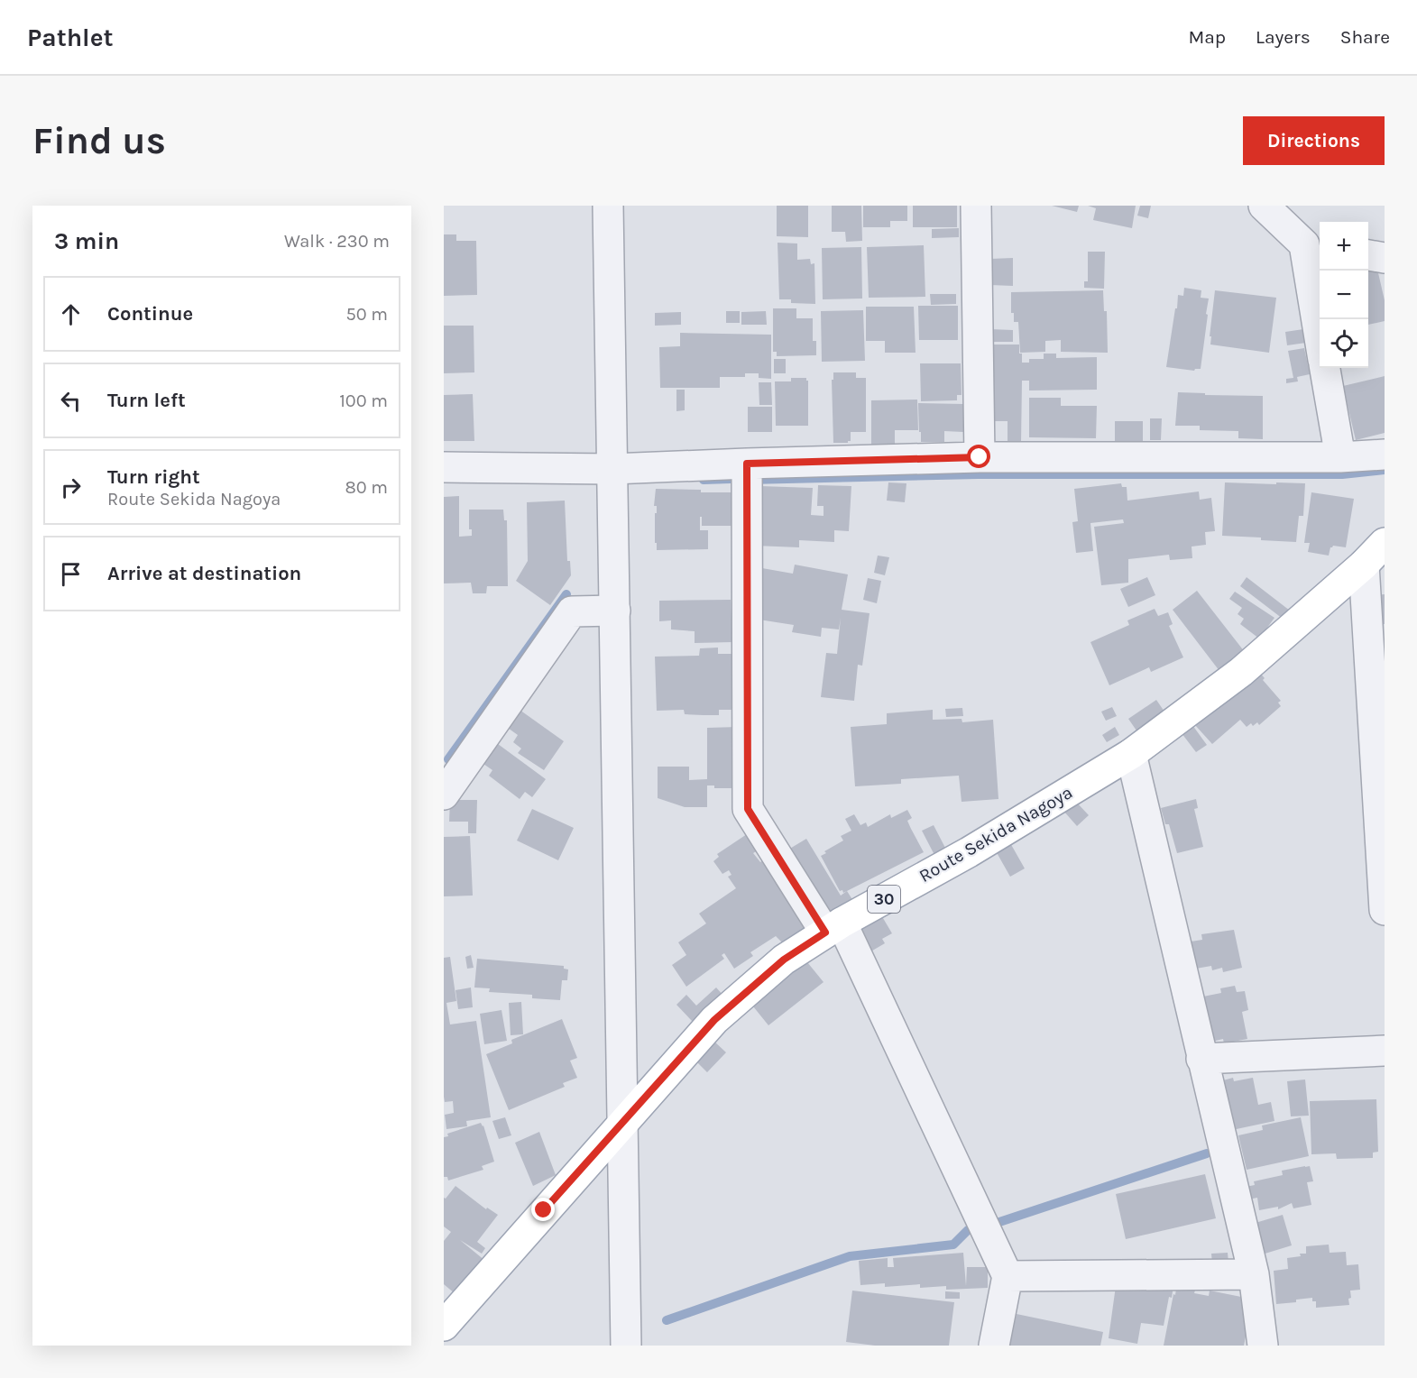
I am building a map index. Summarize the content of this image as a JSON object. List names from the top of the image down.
{
  "streets": {
    "main road": ["Route Sekida Nagoya", "30"]
  },
  "page": {
    "header": "Pathlet",
    "nav": ["Map", "Layers", "Share"],
    "buttons": "Directions",
    "title": "Find us",
    "heading": ["3 min", "Walk · 230 m"],
    "map_buttons": ["+", "−"],
    "list": [
      ["Continue", "50 m"],
      ["Turn left", "100 m"],
      ["Turn right", "Route Sekida Nagoya", "80 m"],
      "Arrive at destination"
    ]
  }
}
